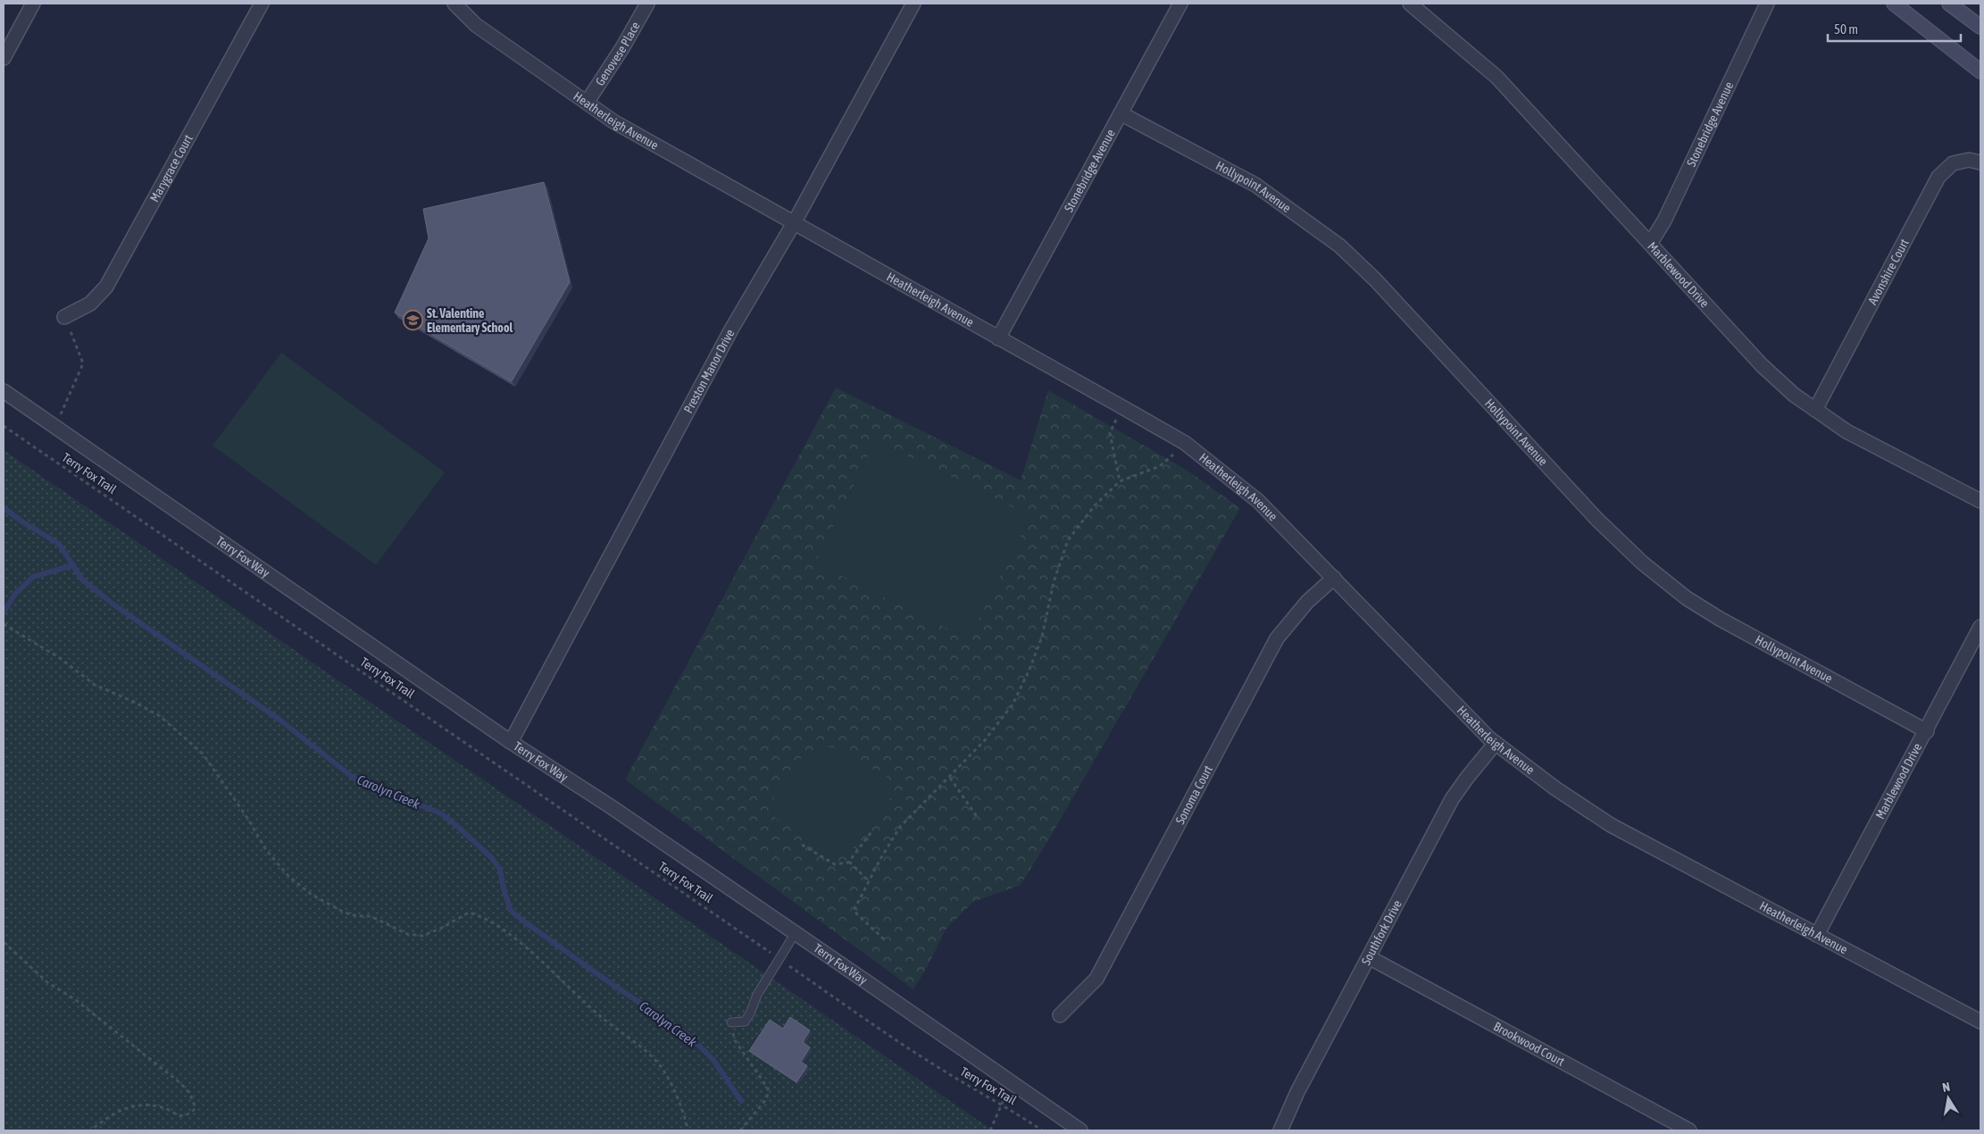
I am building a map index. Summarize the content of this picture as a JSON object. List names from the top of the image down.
{
  "streets": {
    "street": [
      "Genovese Place",
      "Heatherleigh Avenue",
      "Stonebridge Avenue",
      "Marygrace Court",
      "Hollypoint Avenue",
      "Avonshire Court",
      "Marblewood Drive",
      "Preston Manor Drive",
      "Terry Fox Way",
      "Sonoma Court",
      "Southfork Drive",
      "Brookwood Court"
    ],
    "path": ["Terry Fox Trail"]
  },
  "crossings": [
    ["Genovese Place", "Heatherleigh Avenue"],
    ["Heatherleigh Avenue", "Stonebridge Avenue"],
    ["Heatherleigh Avenue", "Marblewood Drive"],
    ["Heatherleigh Avenue", "Preston Manor Drive"],
    ["Heatherleigh Avenue", "Sonoma Court"],
    ["Heatherleigh Avenue", "Southfork Drive"],
    ["Stonebridge Avenue", "Hollypoint Avenue"],
    ["Stonebridge Avenue", "Marblewood Drive"],
    ["Hollypoint Avenue", "Marblewood Drive"],
    ["Avonshire Court", "Marblewood Drive"],
    ["Preston Manor Drive", "Terry Fox Way"],
    ["Southfork Drive", "Brookwood Court"]
  ],
  "water": ["Carolyn Creek"],
  "places": {
    "school or university": ["St. Valentine Elementary School"]
  },
  "scale_bar": "50 m",
  "north": "top"
}
